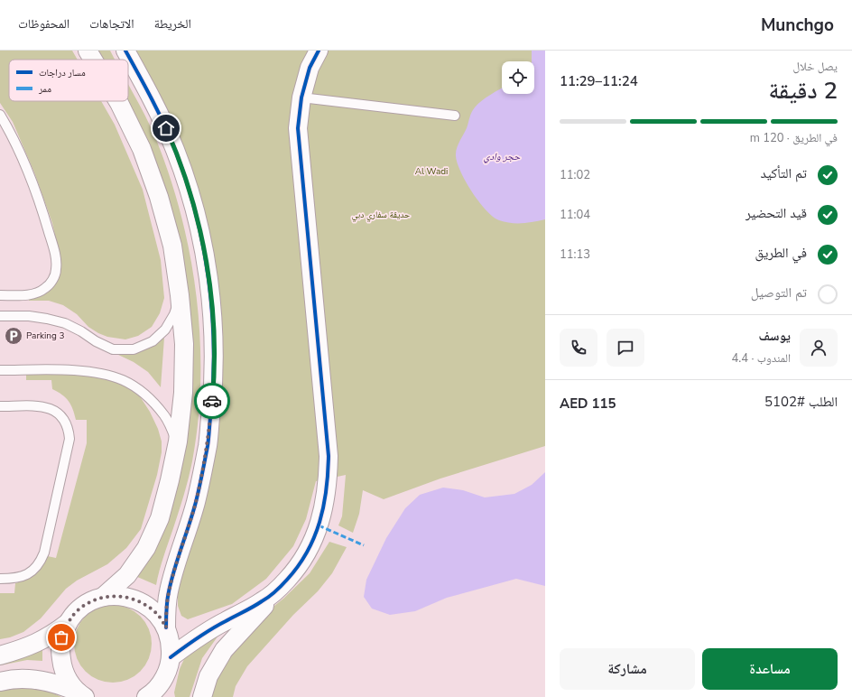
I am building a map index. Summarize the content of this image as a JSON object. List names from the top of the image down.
{
  "water": ["حجر وادي"],
  "parks": ["Al Wadi", "حديقة سفاري دبي"],
  "places": {
    "parking": ["Parking 3"]
  },
  "legend": ["مسار دراجات", "ممر"],
  "page": {
    "header": "Munchgo",
    "nav": ["الخريطة", "الاتجاهات", "المحفوظات"],
    "heading": ["2 دقيقة", "يصل خلال", "11:24–11:29"],
    "panel": [
      "يوسف",
      "المندوب · 4.4",
      "الطلب #5102",
      "AED 115"
    ],
    "bar": "في الطريق · 120 m",
    "list": [
      ["تم التأكيد", "11:02"],
      ["قيد التحضير", "11:04"],
      ["في الطريق", "11:13"],
      "تم التوصيل"
    ],
    "buttons": ["مساعدة", "مشاركة"]
  }
}
